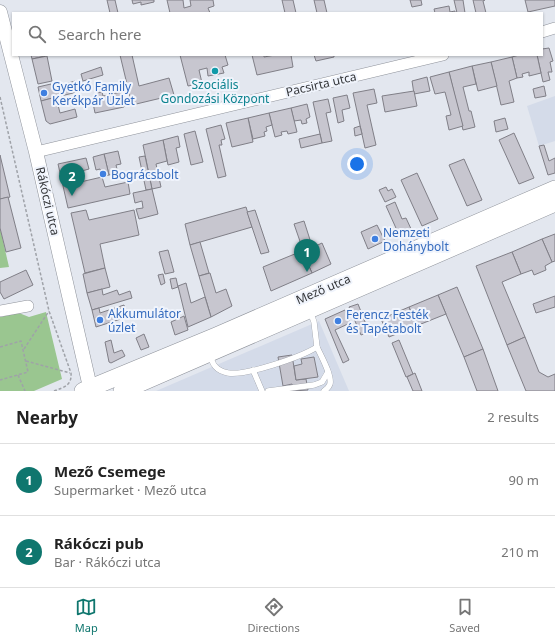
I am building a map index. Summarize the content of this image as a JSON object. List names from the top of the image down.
{
  "streets": {
    "main road": ["Mező utca"],
    "street": ["Pacsirta utca", "Rákóczi utca"]
  },
  "crossings": [
    ["Pacsirta utca", "Rákóczi utca"],
    ["Rákóczi utca", "Mező utca"]
  ],
  "places": [
    "Szociális Gondozási Központ",
    "Gyetkó Family Kerékpár Üzlet",
    "Bográcsbolt",
    "Nemzeti Dohánybolt",
    "Akkumulátor úzlet",
    "Ferencz Festék és Tapétabolt"
  ],
  "page": {
    "search": "Search here",
    "pins": ["2", "1"],
    "heading": ["Nearby", "2 results"],
    "list": [
      {
        "mark": "1",
        "name": "Mező Csemege",
        "note": "Supermarket · Mező utca",
        "value": "90 m"
      },
      {
        "mark": "2",
        "name": "Rákóczi pub",
        "note": "Bar · Rákóczi utca",
        "value": "210 m"
      }
    ],
    "nav": ["Map", "Directions", "Saved"]
  }
}
